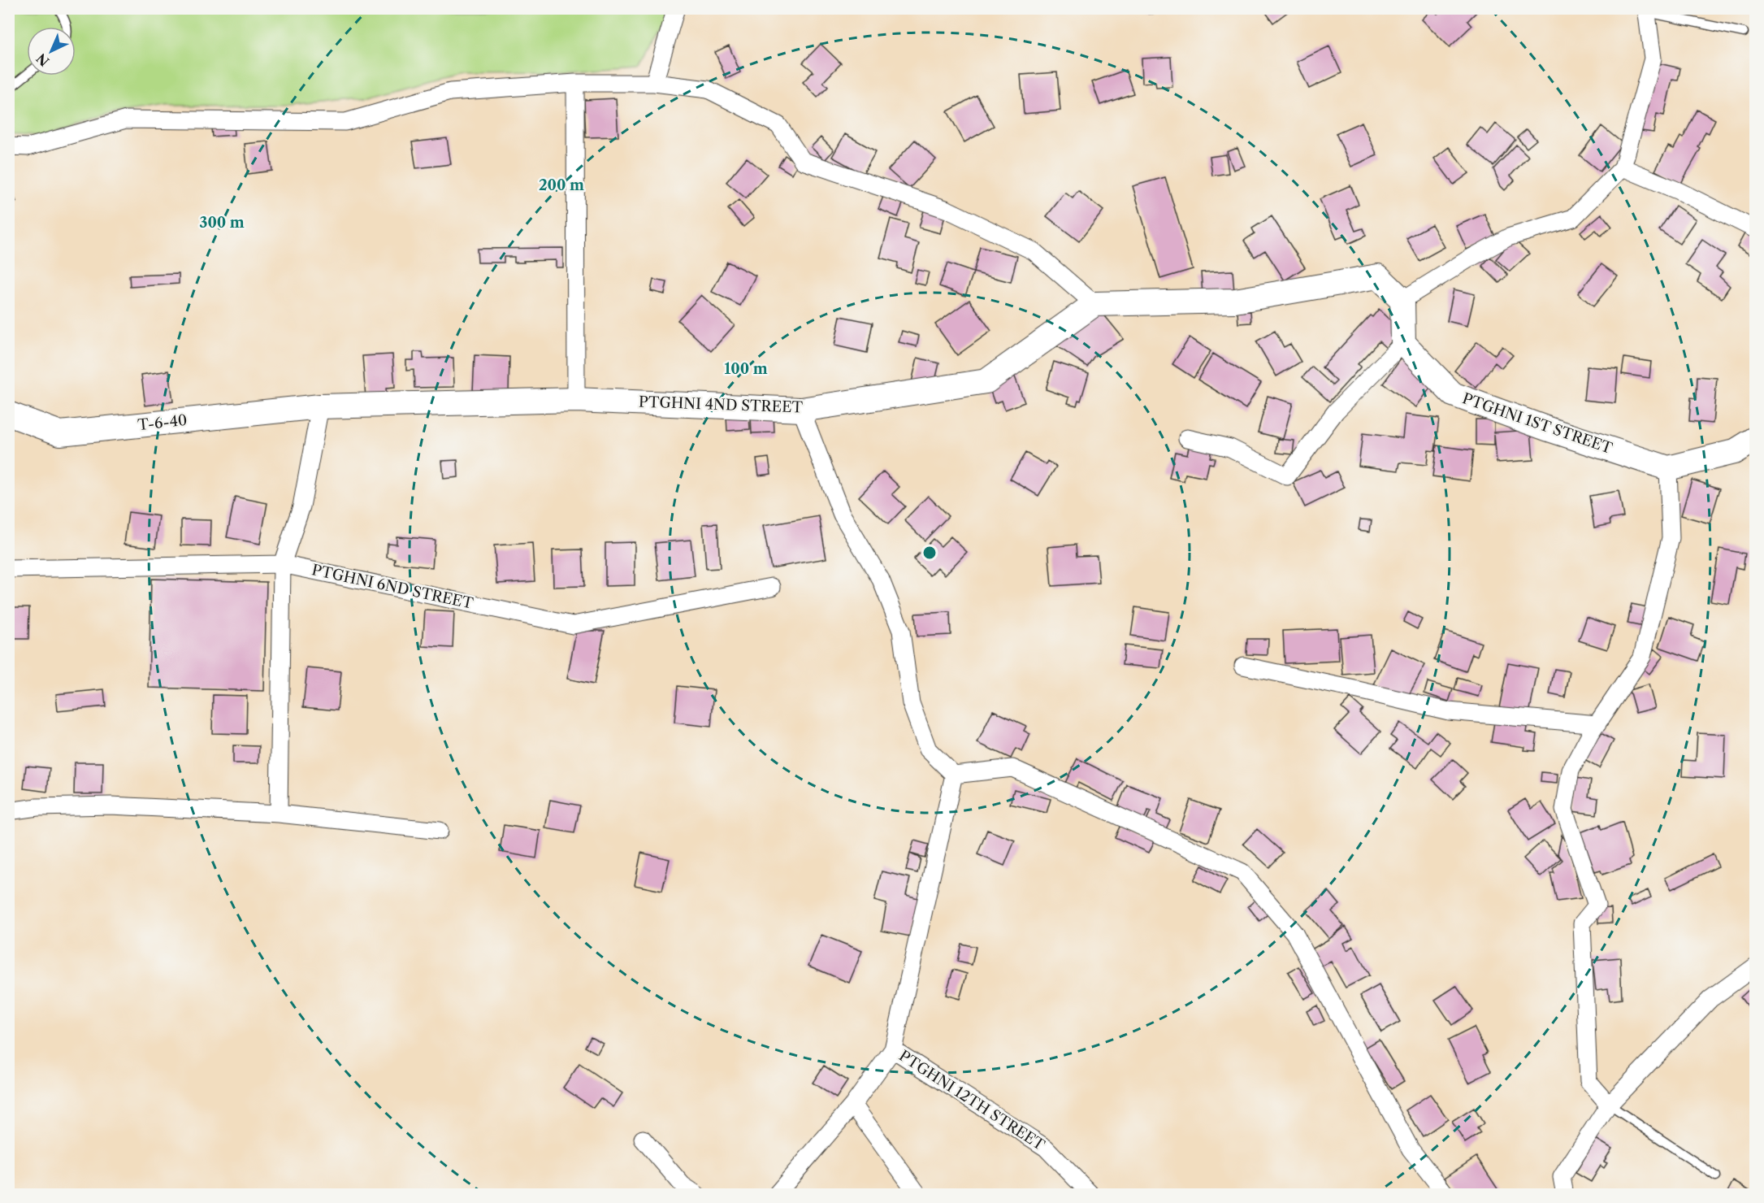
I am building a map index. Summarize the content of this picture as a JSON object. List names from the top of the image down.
{
  "streets": {
    "street": [
      "PTGHNI 4ND STREET",
      "T-6-40",
      "PTGHNI 1ST STREET",
      "PTGHNI 6ND STREET",
      "PTGHNI 12TH STREET"
    ]
  },
  "crossings": [
    ["PTGHNI 4ND STREET", "T-6-40"]
  ],
  "north": "bottom left",
  "rings": ["200 m", "300 m", "100 m"]
}
